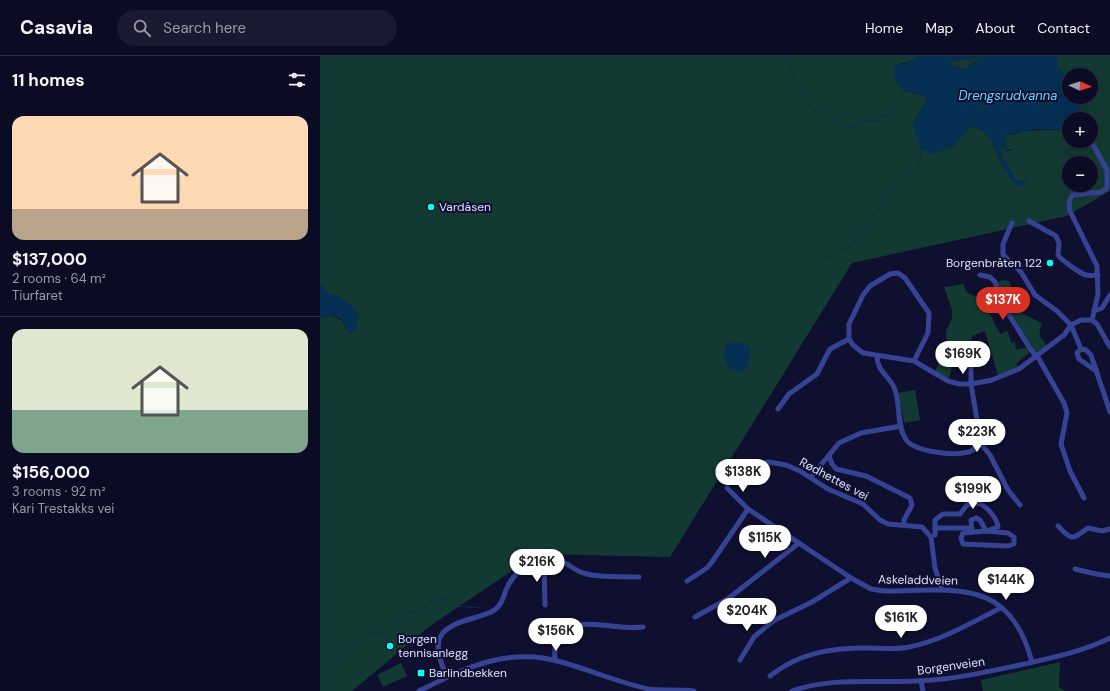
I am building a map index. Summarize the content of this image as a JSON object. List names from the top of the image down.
{
  "streets": {
    "street": ["Rødhettes vei", "Askeladdveien", "Borgenveien"]
  },
  "crossings": [
    ["Rødhettes vei", "Askeladdveien"],
    ["Askeladdveien", "Borgenveien"]
  ],
  "water": ["Drengsrudvanna"],
  "places": {
    "other": ["Vardåsen", "Borgenbråten 122", "Borgen tennisanlegg"],
    "transit": ["Barlindbekken"]
  },
  "north": "right",
  "page": {
    "header": "Casavia",
    "search": "Search here",
    "nav": [
      "Home",
      "Map",
      "About",
      "Contact"
    ],
    "heading": "11 homes",
    "map_buttons": ["+", "−"],
    "list": [
      {
        "name": "$137,000",
        "note": "2 rooms · 64 m² · Tiurfaret"
      },
      {
        "name": "$156,000",
        "note": "3 rooms · 92 m² · Kari Trestakks vei"
      }
    ],
    "price": [
      "$137K",
      "$169K",
      "$223K",
      "$138K",
      "$199K",
      "$115K",
      "$216K",
      "$144K",
      "$204K",
      "$161K",
      "$156K"
    ]
  }
}
